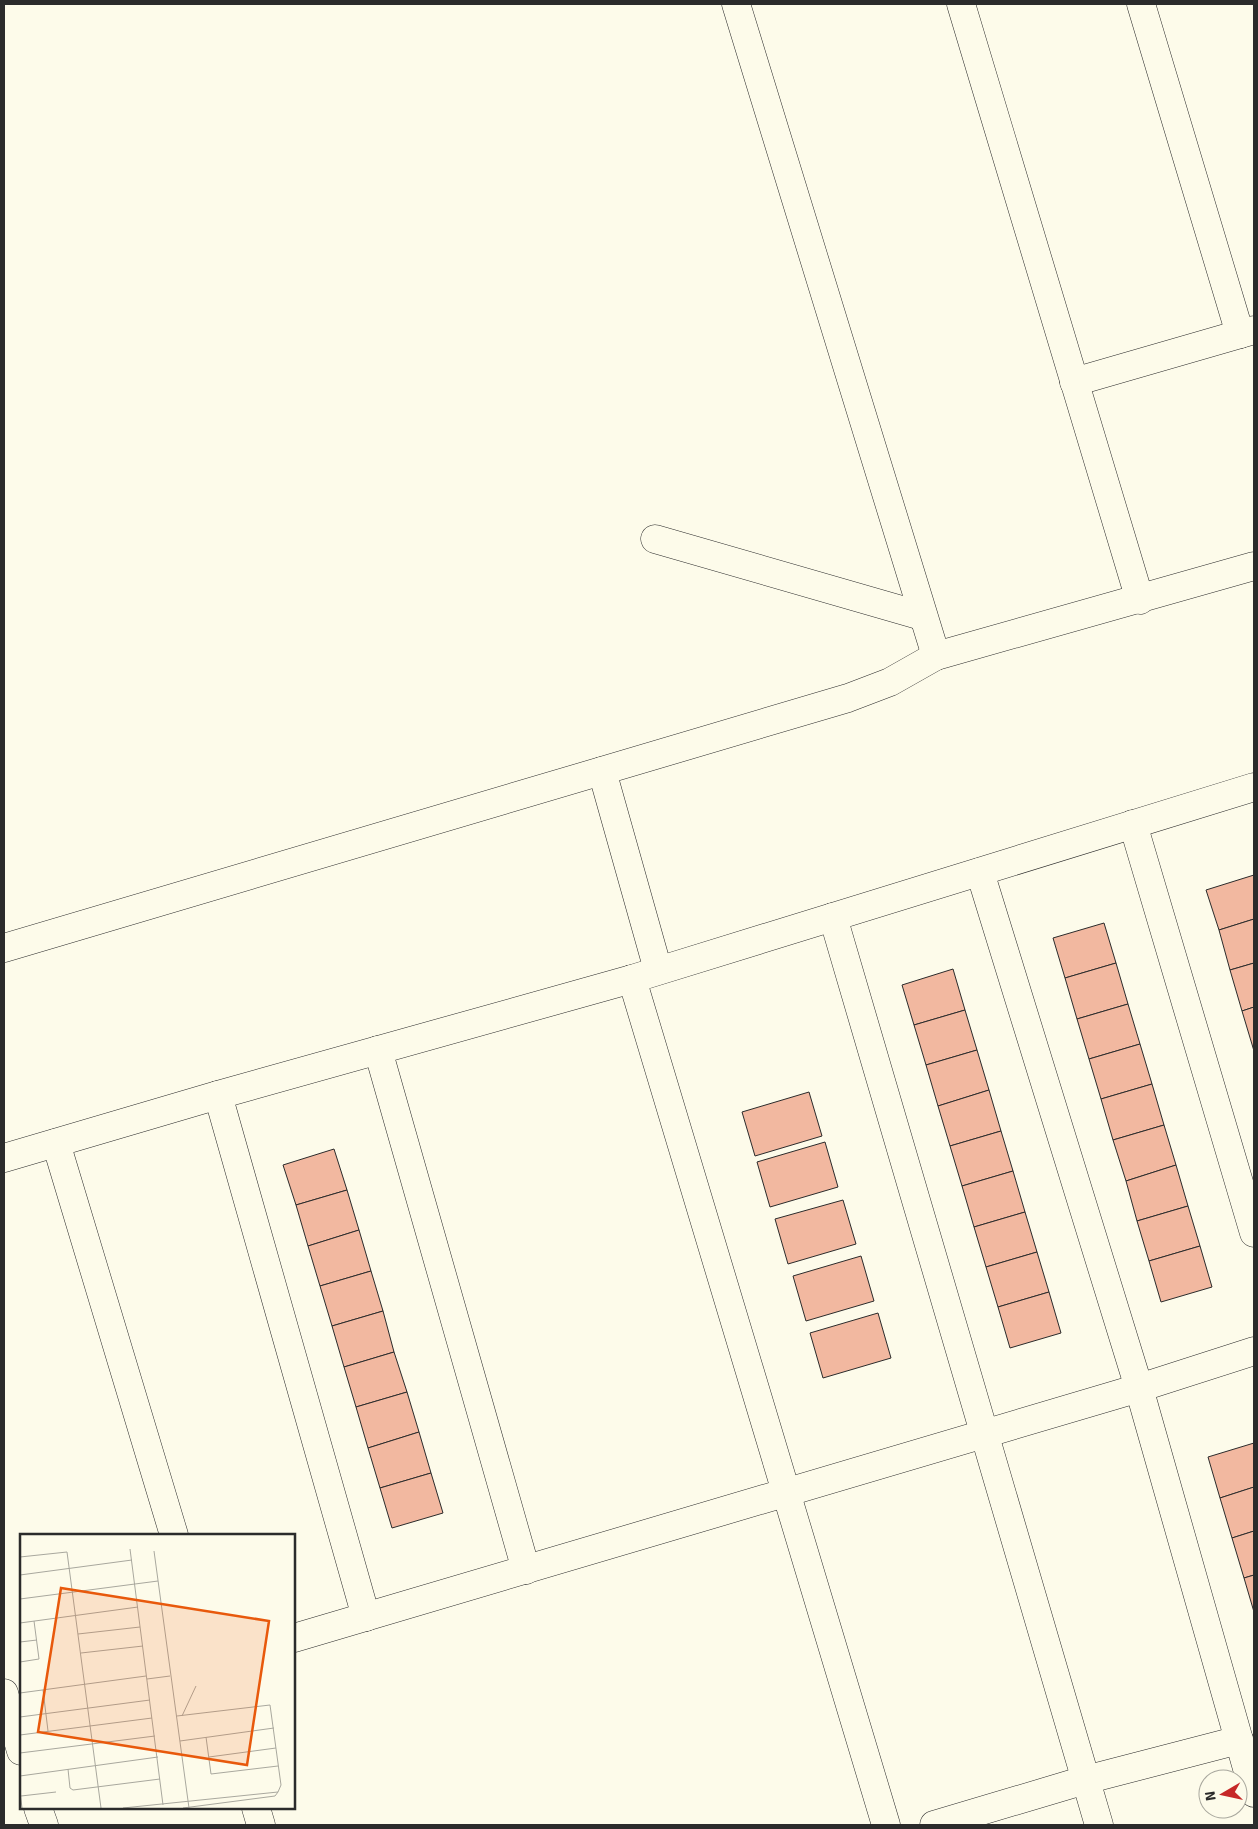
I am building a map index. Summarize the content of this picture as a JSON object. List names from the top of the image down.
{
  "north": "left"
}
